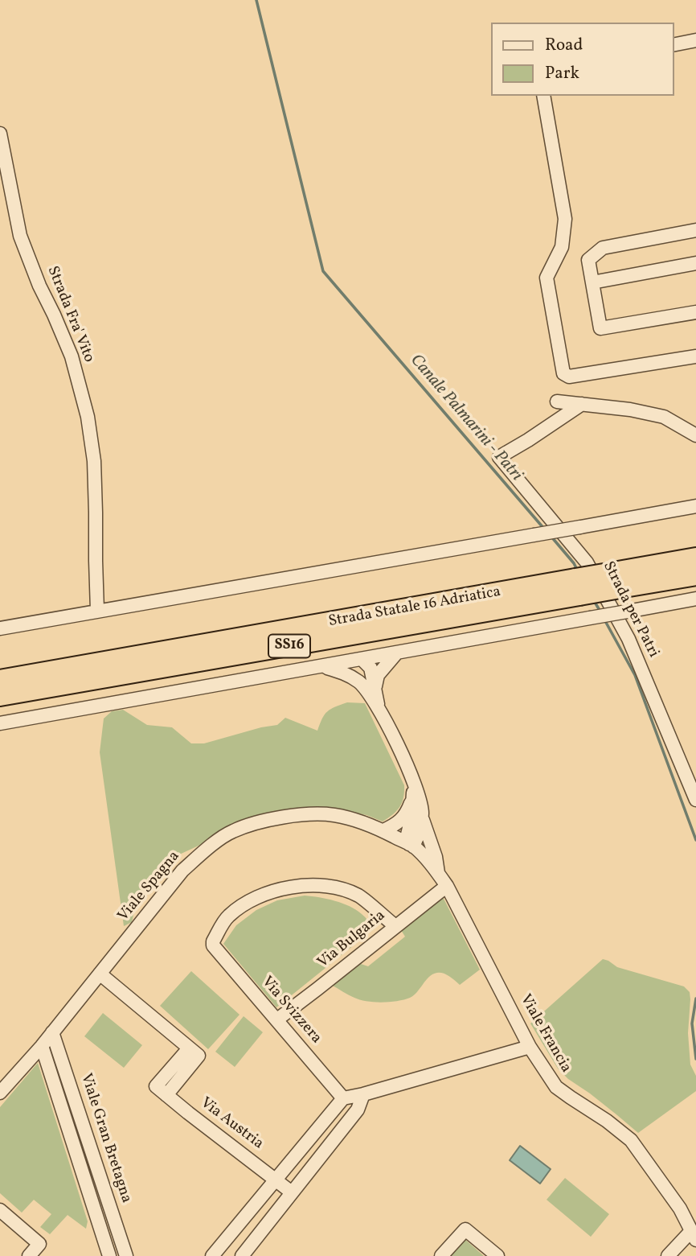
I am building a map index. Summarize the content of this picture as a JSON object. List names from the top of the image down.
{
  "streets": {
    "highway": ["Strada Statale 16 Adriatica", "SS16"],
    "street": [
      "Strada Fra' Vito",
      "Strada per Patri",
      "Viale Spagna",
      "Via Bulgaria",
      "Via Svizzera",
      "Viale Francia",
      "Via Austria",
      "Viale Gran Bretagna"
    ]
  },
  "crossings": [
    ["Viale Spagna", "Viale Francia"],
    ["Viale Spagna", "Via Austria"],
    ["Viale Spagna", "Viale Gran Bretagna"],
    ["Via Bulgaria", "Via Svizzera"],
    ["Via Bulgaria", "Viale Francia"]
  ],
  "water": ["Canale Palmarini - Patri"],
  "legend": ["Road", "Park"]
}
